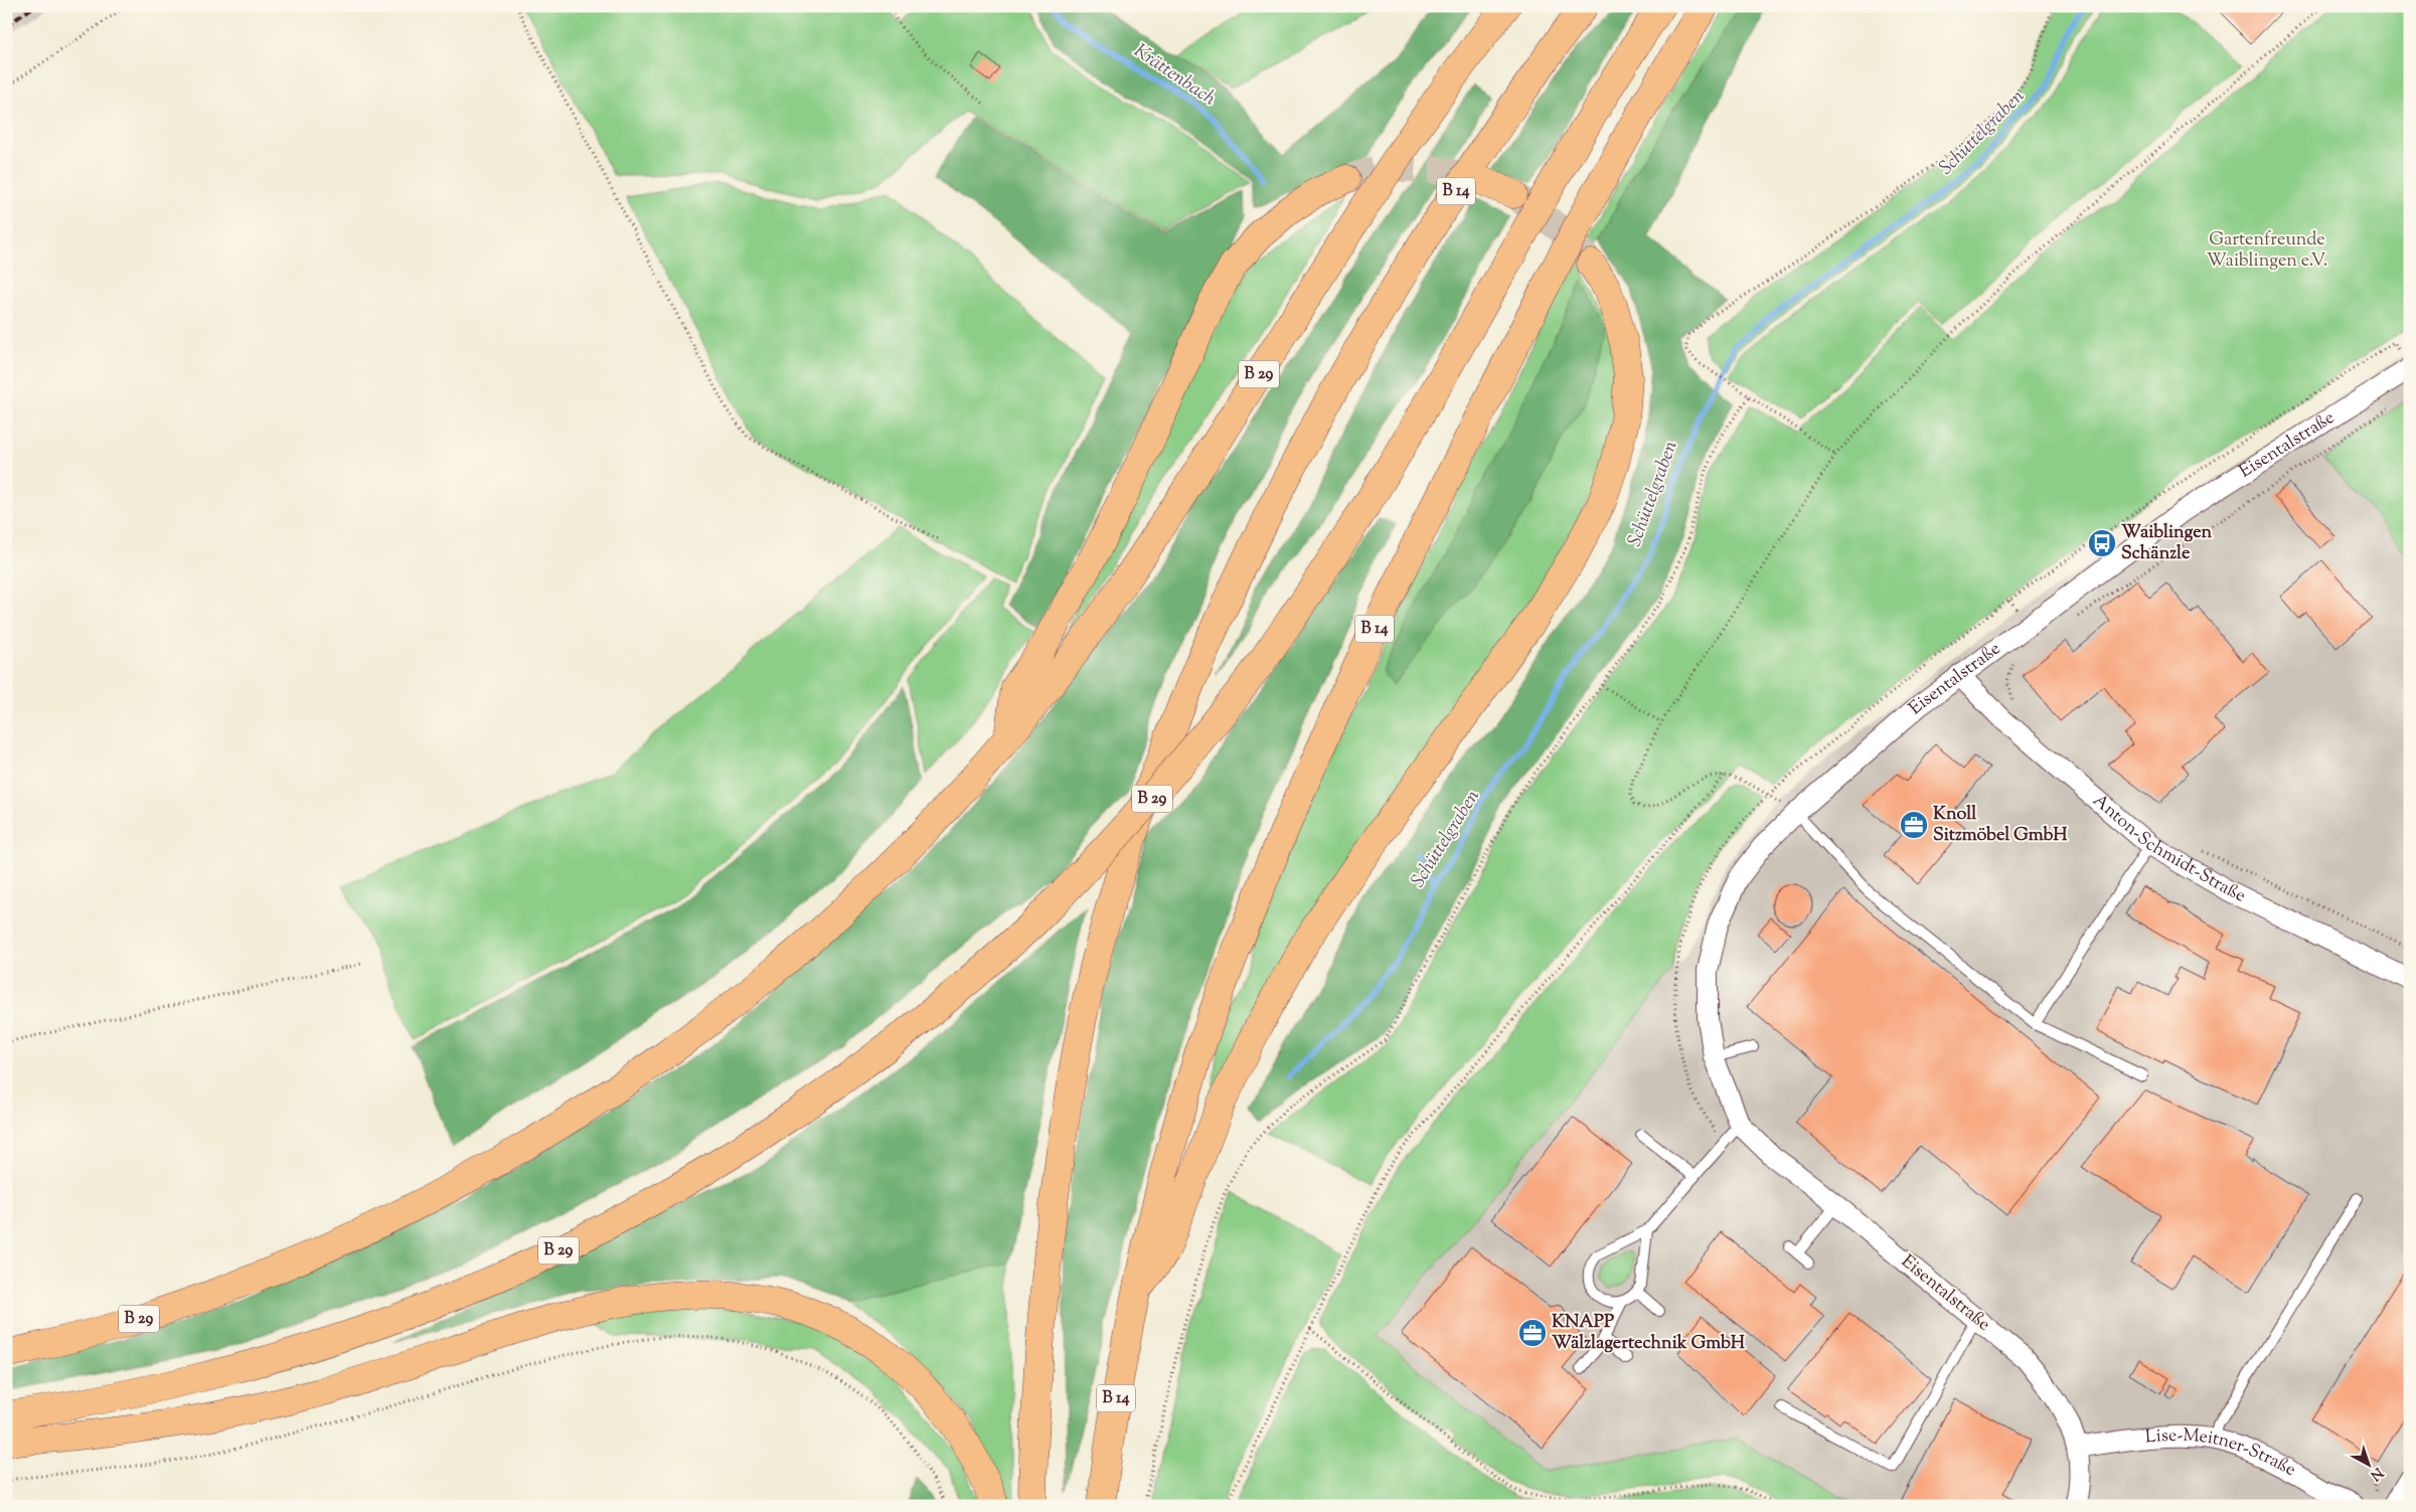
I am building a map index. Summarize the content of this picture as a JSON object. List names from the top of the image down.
{
  "streets": {
    "highway": ["B 14", "B 29"],
    "street": ["Eisentalstraße", "Anton-Schmidt-Straße", "Lise-Meitner-Straße"]
  },
  "crossings": [
    ["Eisentalstraße", "Anton-Schmidt-Straße"],
    ["Eisentalstraße", "Lise-Meitner-Straße"]
  ],
  "water": ["Krättenbach", "Schüttelgraben"],
  "parks": ["Gartenfreunde Waiblingen e.V."],
  "places": {
    "bus stop": ["Waiblingen Schänzle"],
    "office": ["Knoll Sitzmöbel GmbH", "KNAPP Wälzlagertechnik GmbH"]
  },
  "north": "bottom right"
}
